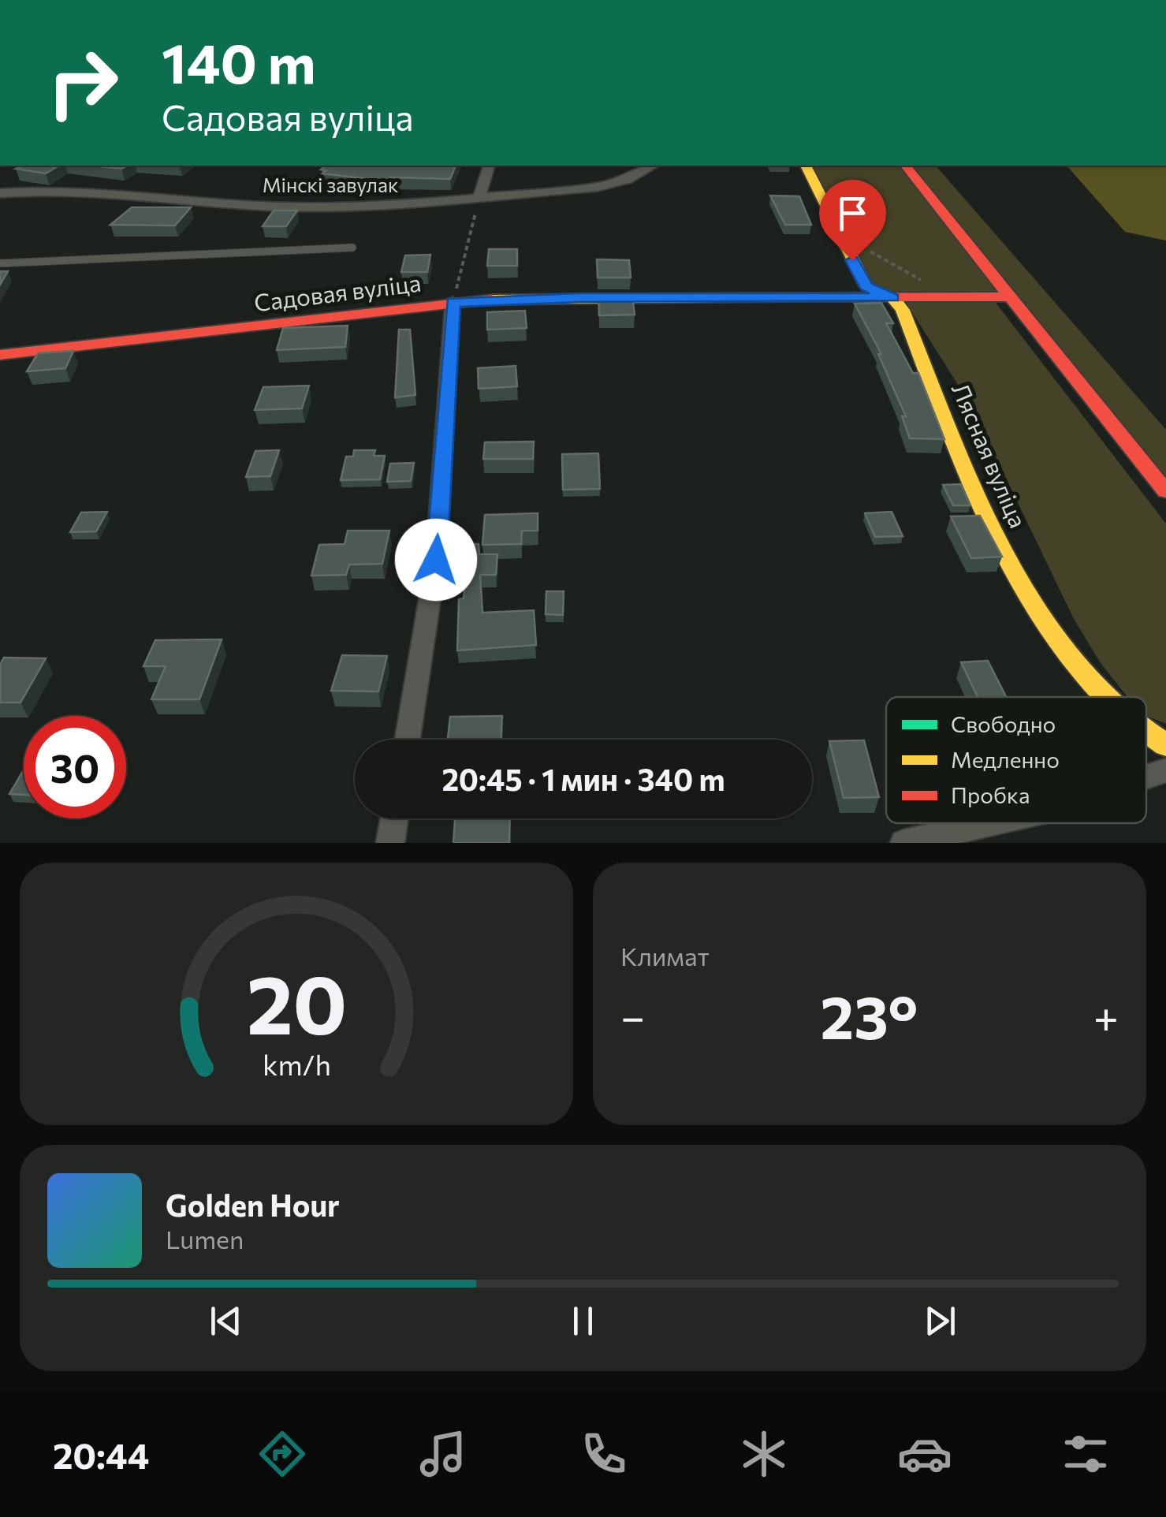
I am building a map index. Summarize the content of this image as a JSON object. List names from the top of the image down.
{
  "streets": {
    "street": ["Мінскі завулак", "Садовая вуліца", "Лясная вуліца"]
  },
  "crossings": [
    ["Садовая вуліца", "Лясная вуліца"]
  ],
  "legend": ["Свободно", "Медленно", "Пробка"],
  "page": {
    "turn": ["140 m", "Садовая вуліца"],
    "limit": "30",
    "trip": "20:45 · 1 мин · 340 m",
    "tile": "Климат",
    "heat": ["−", "23°", "+"],
    "song": ["Golden Hour", "Lumen"],
    "tabs": "20:44",
    "gauge": ["20", "km/h"]
  }
}
